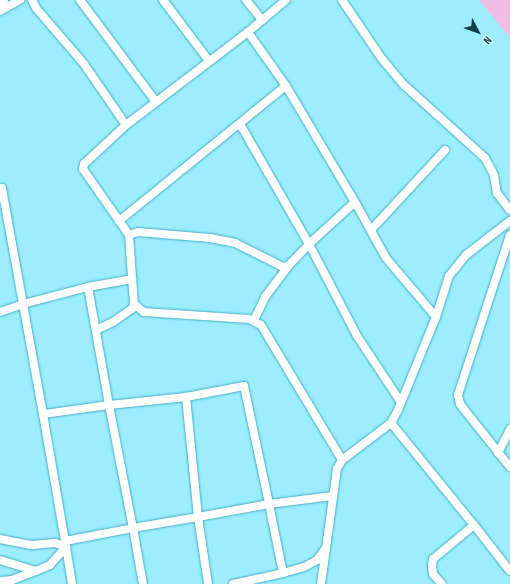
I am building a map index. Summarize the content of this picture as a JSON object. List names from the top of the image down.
{
  "north": "bottom right"
}
